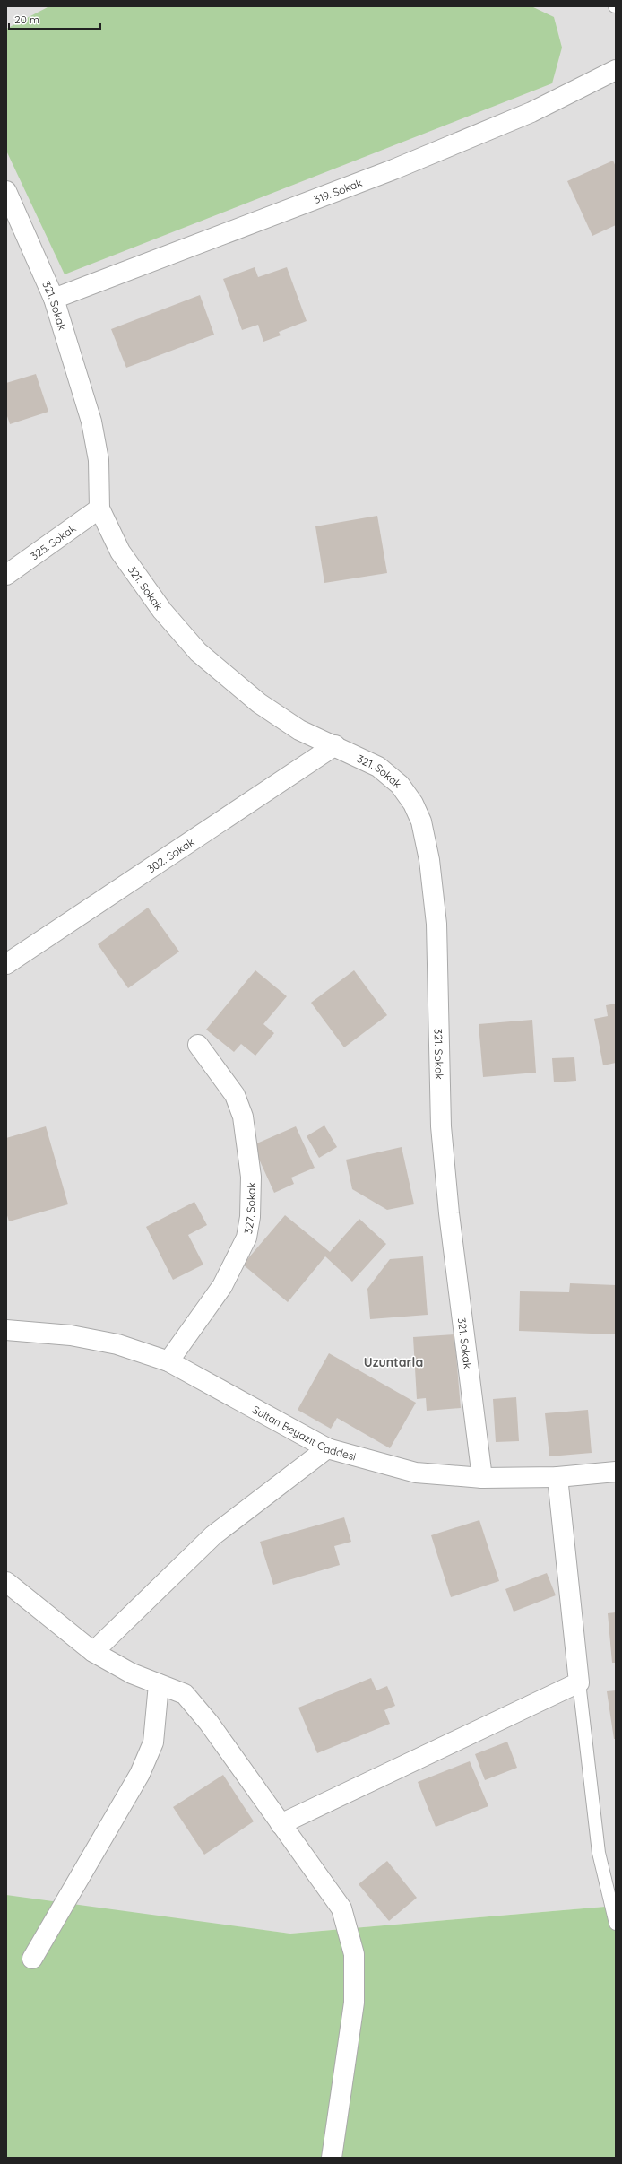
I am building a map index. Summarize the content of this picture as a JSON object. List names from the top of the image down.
{
  "streets": {
    "street": [
      "319. Sokak",
      "321. Sokak",
      "325. Sokak",
      "302. Sokak",
      "327. Sokak",
      "Sultan Beyazıt Caddesi"
    ]
  },
  "crossings": [
    ["319. Sokak", "321. Sokak"],
    ["321. Sokak", "325. Sokak"],
    ["321. Sokak", "302. Sokak"],
    ["321. Sokak", "Sultan Beyazıt Caddesi"],
    ["327. Sokak", "Sultan Beyazıt Caddesi"]
  ],
  "districts": ["Uzuntarla"],
  "scale_bar": "20 m"
}
